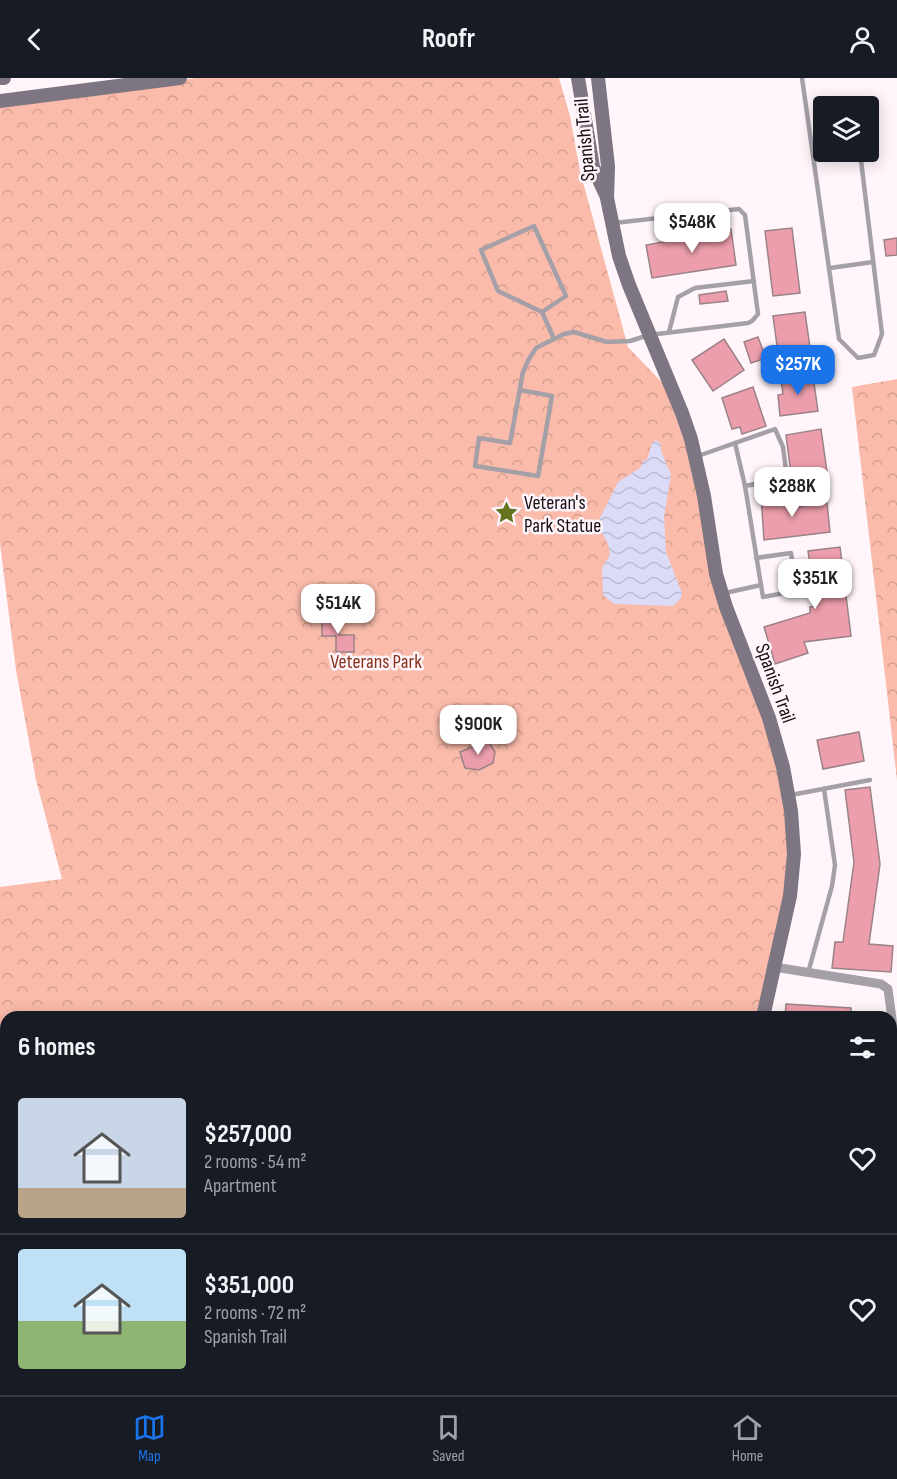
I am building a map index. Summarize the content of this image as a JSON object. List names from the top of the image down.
{
  "streets": {
    "street": ["Spanish Trail"]
  },
  "parks": ["Veterans Park"],
  "places": {
    "place": ["Veteran's Park Statue"]
  },
  "page": {
    "header": "Roofr",
    "price": [
      "$548K",
      "$257K",
      "$288K",
      "$351K",
      "$514K",
      "$900K"
    ],
    "heading": "6 homes",
    "list": [
      {
        "name": "$257,000",
        "note": "2 rooms · 54 m² · Apartment"
      },
      {
        "name": "$351,000",
        "note": "2 rooms · 72 m² · Spanish Trail"
      }
    ],
    "tabs": ["Map", "Saved", "Home"]
  }
}
